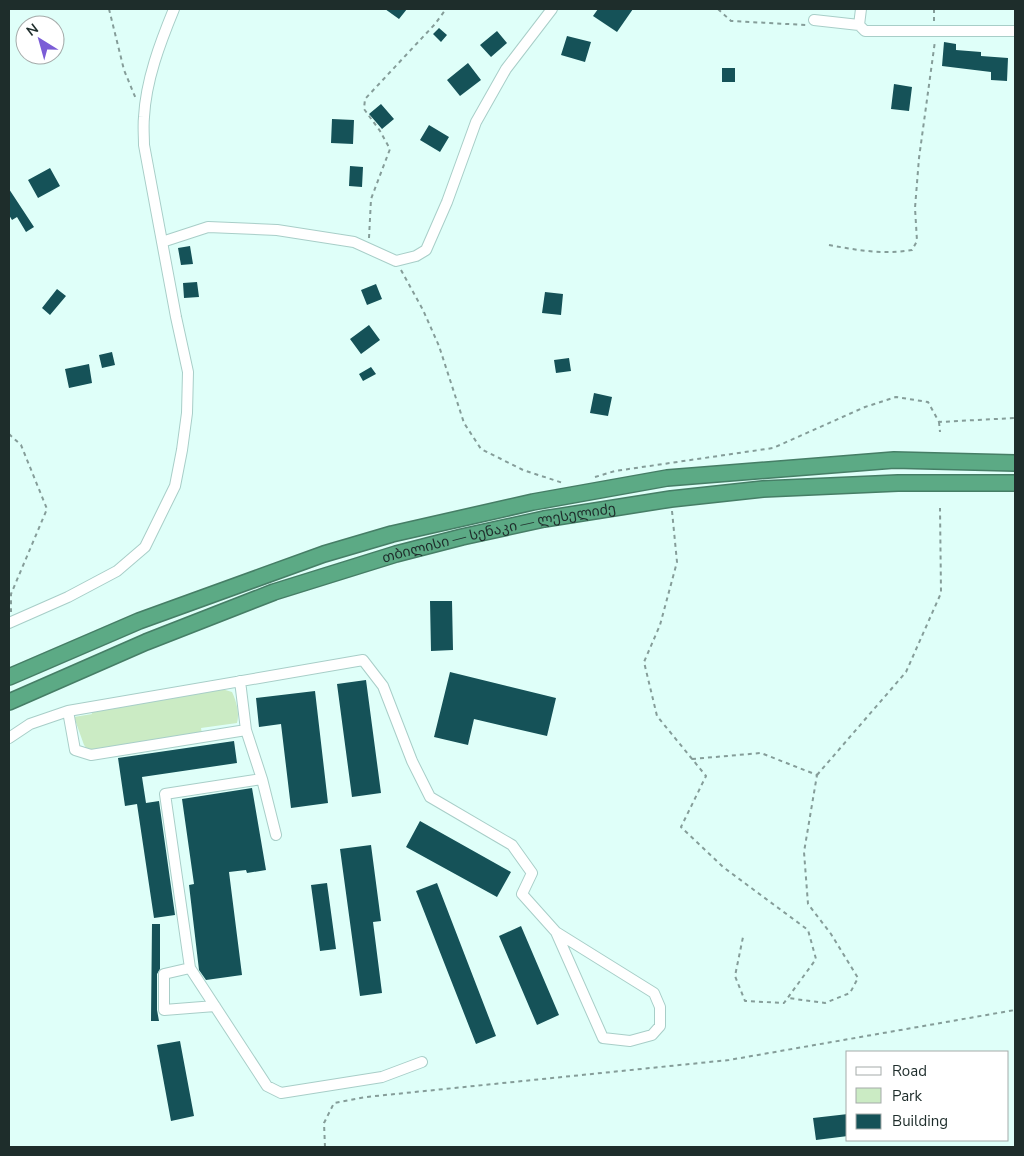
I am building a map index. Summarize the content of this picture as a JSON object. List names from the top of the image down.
{
  "streets": {
    "highway": ["თბილისი — სენაკი — ლესელიძე"]
  },
  "legend": ["Road", "Park", "Building"],
  "north": "top left"
}
